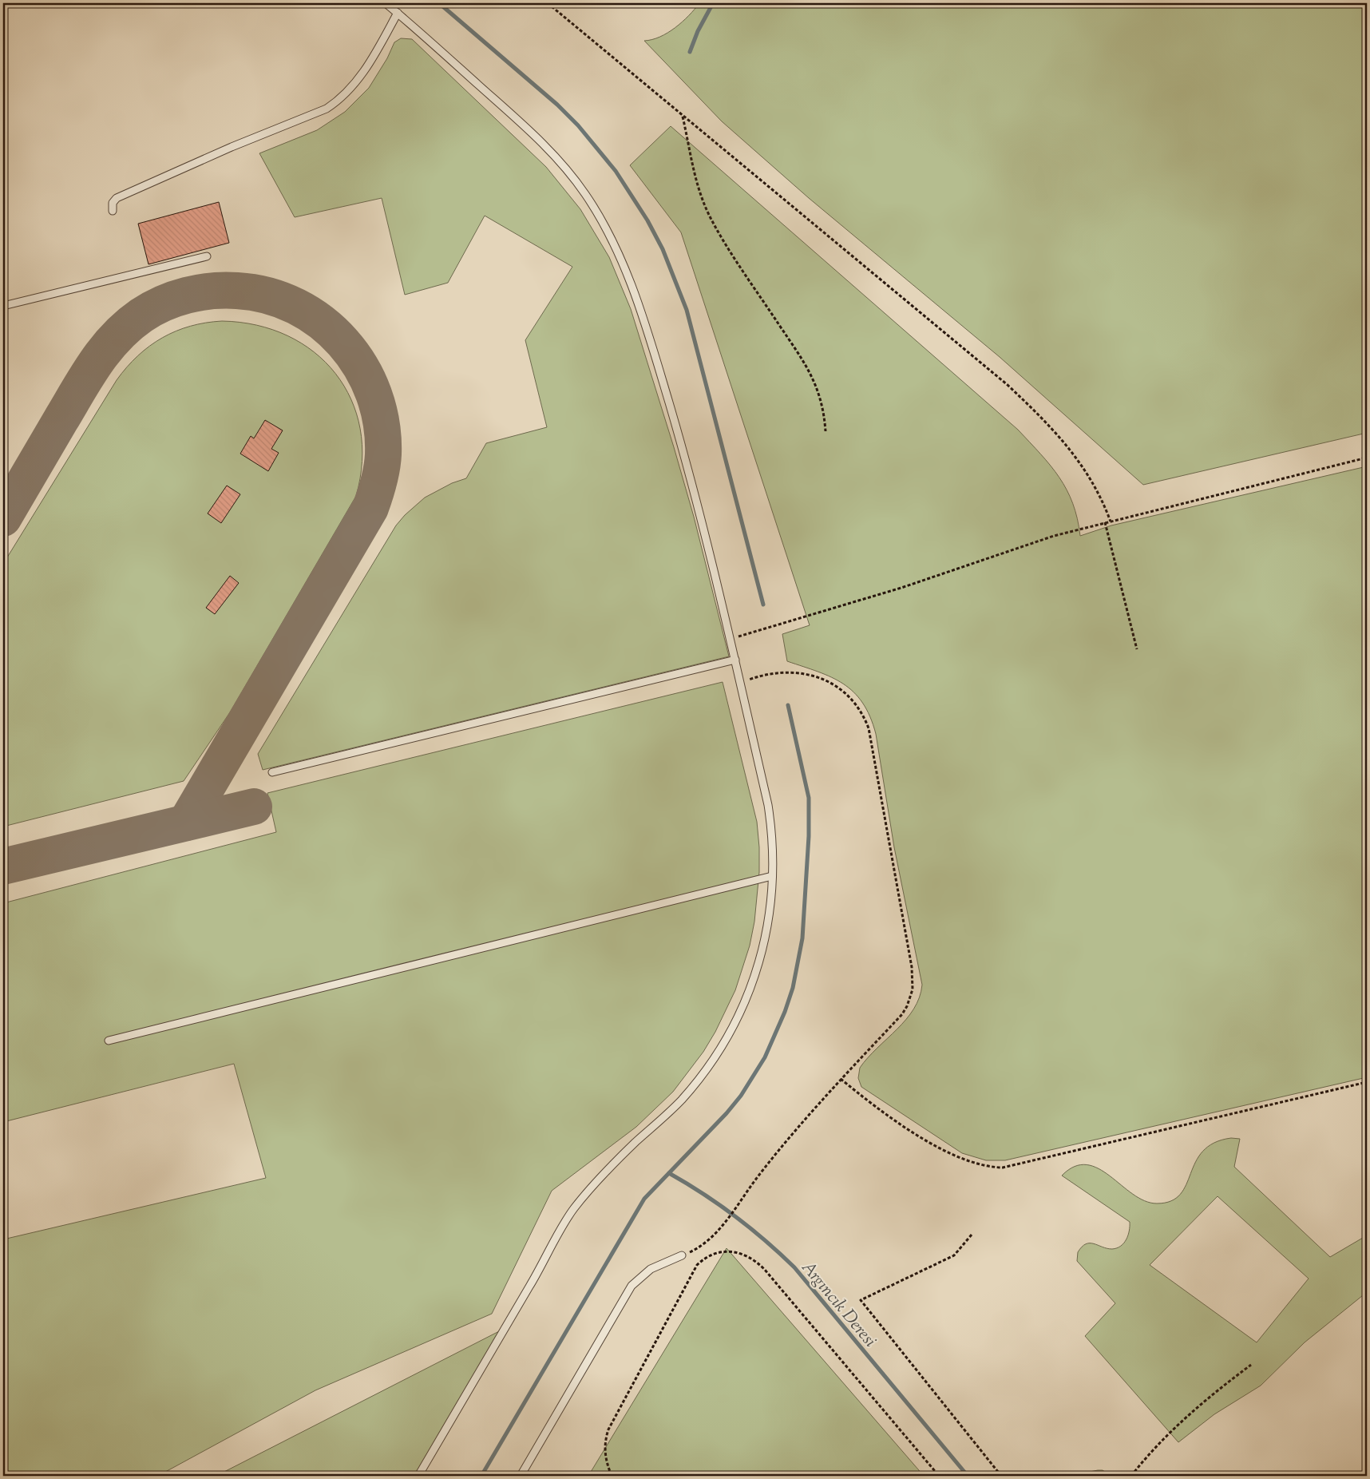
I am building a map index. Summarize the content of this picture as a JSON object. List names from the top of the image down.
{
  "water": ["Argıncık Deresi"]
}
